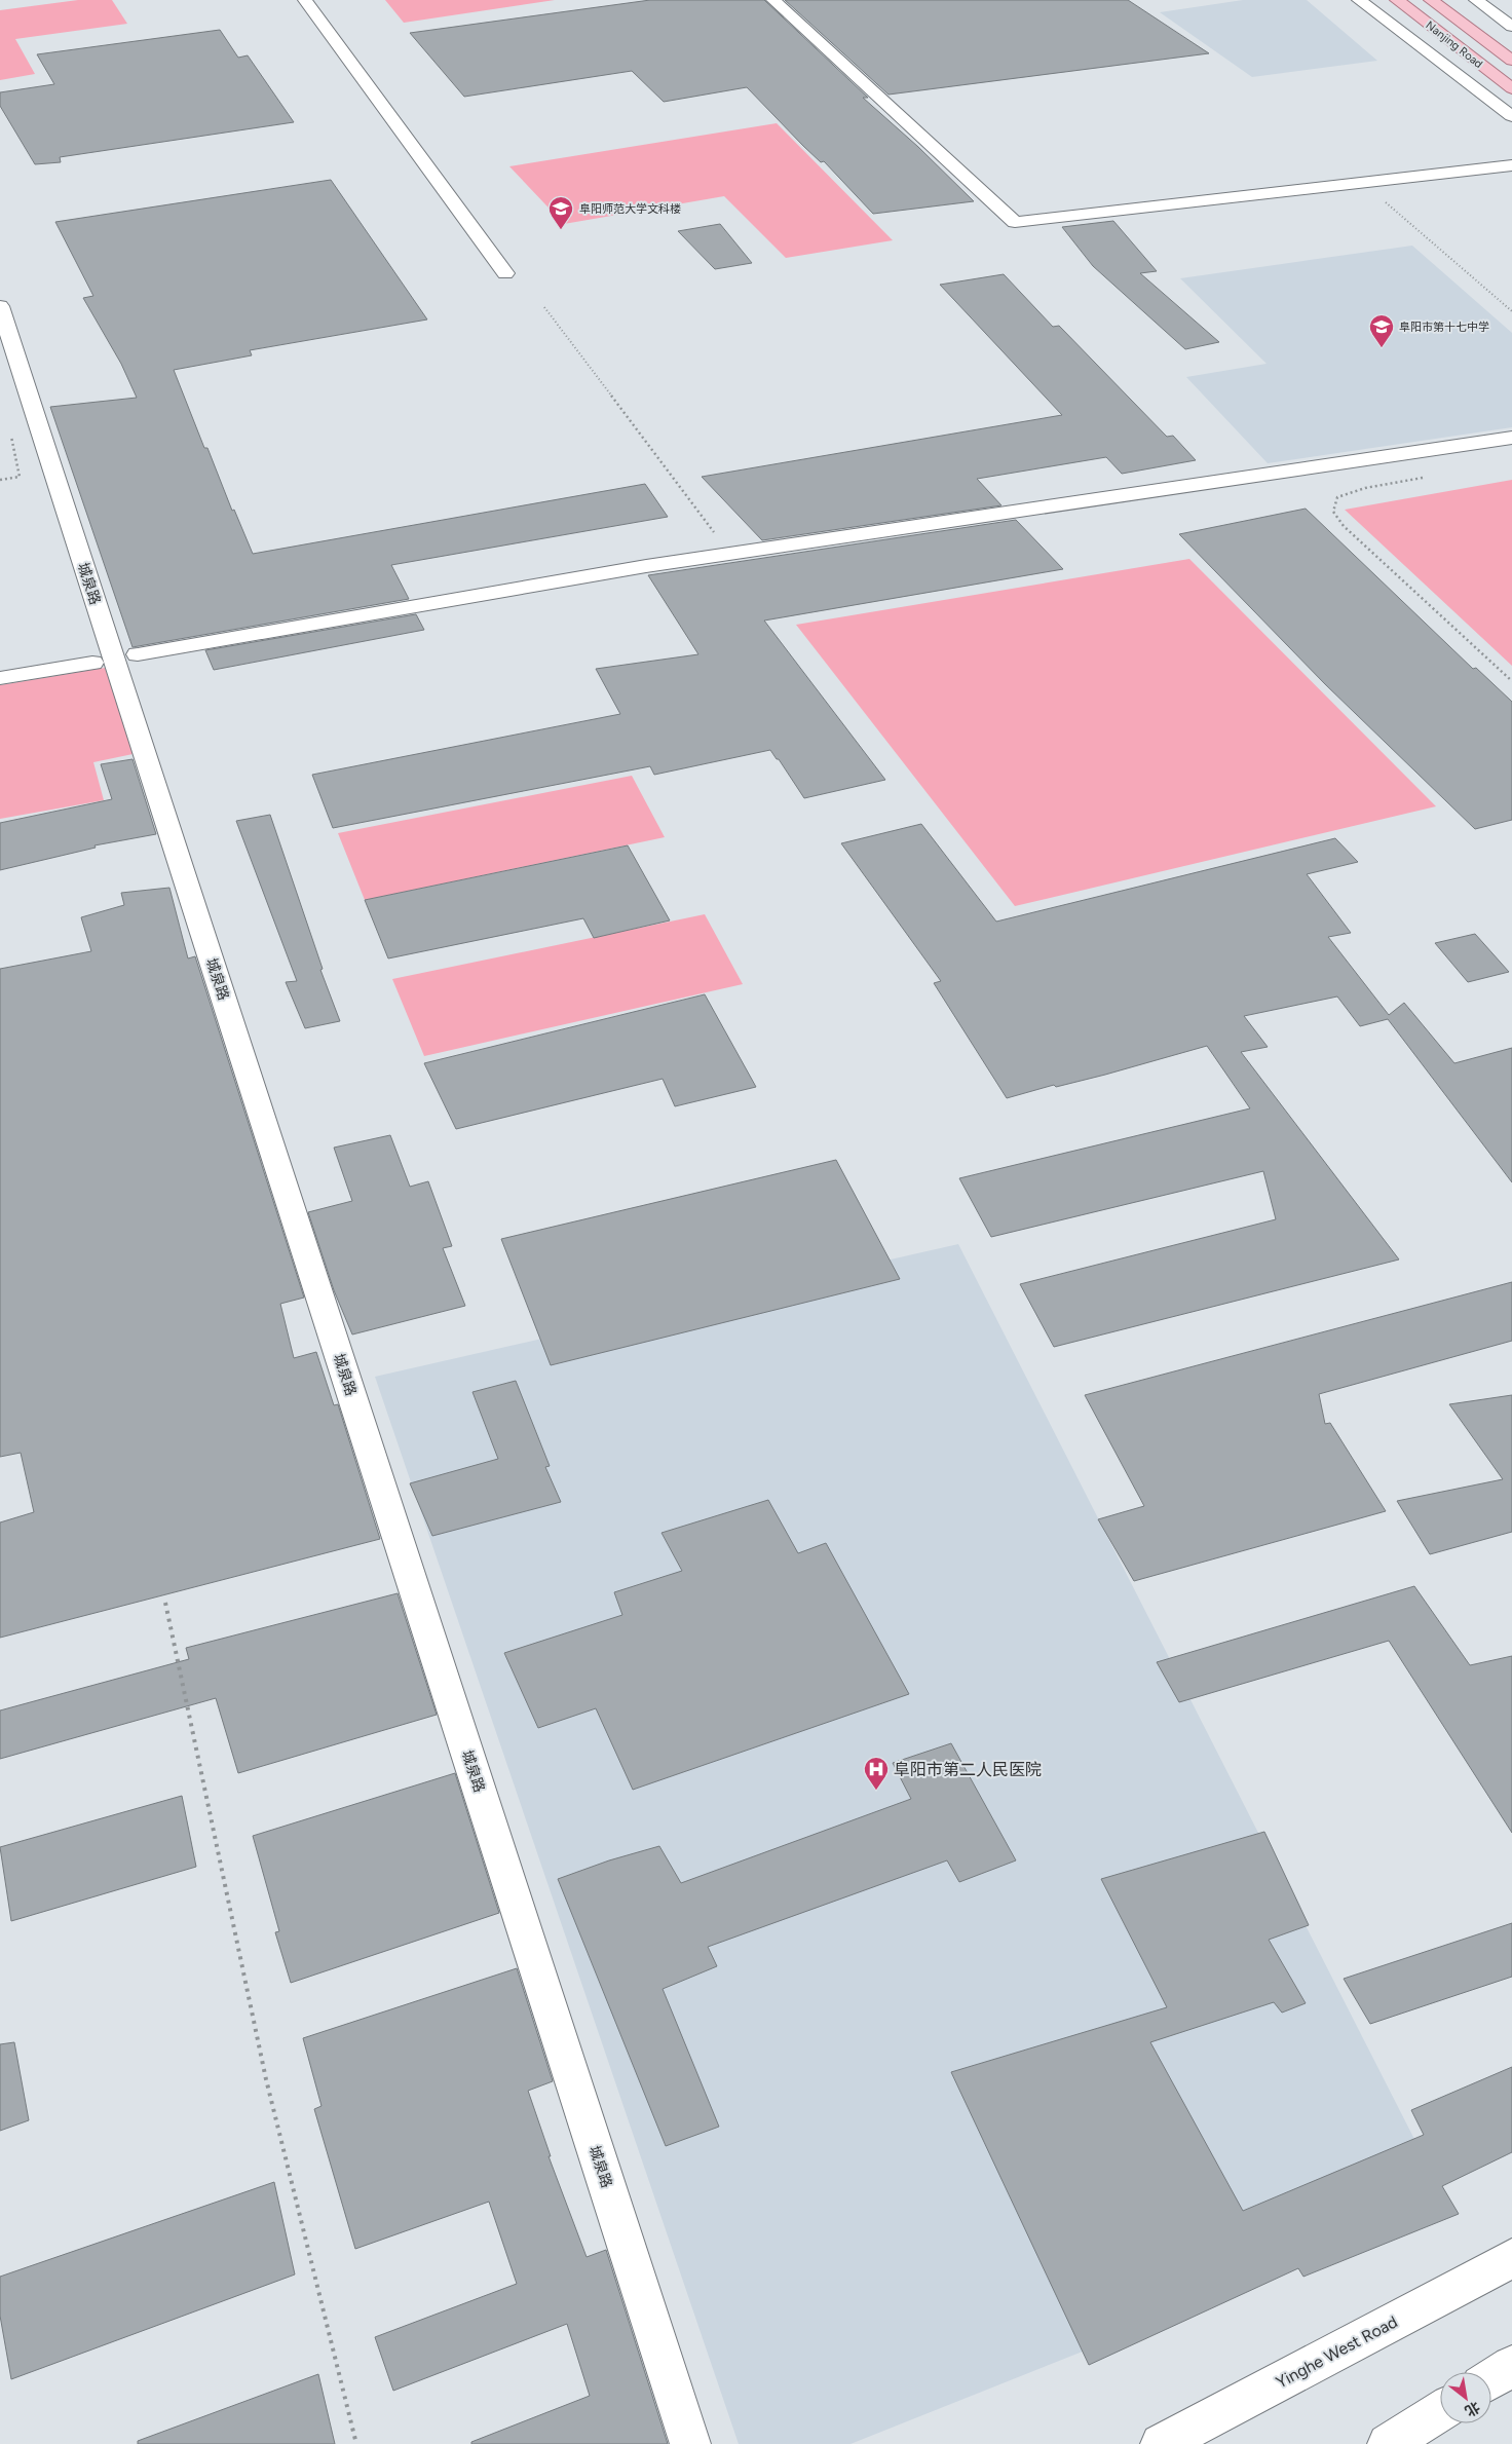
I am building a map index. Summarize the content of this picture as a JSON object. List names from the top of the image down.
{
  "streets": {
    "main road": ["Nanjing Road"],
    "street": ["城泉路", "Yinghe West Road"]
  },
  "places": {
    "school or university": ["阜阳师范大学文科楼", "阜阳市第十七中学"],
    "hospital": ["阜阳市第二人民医院"]
  },
  "north": "bottom right"
}
